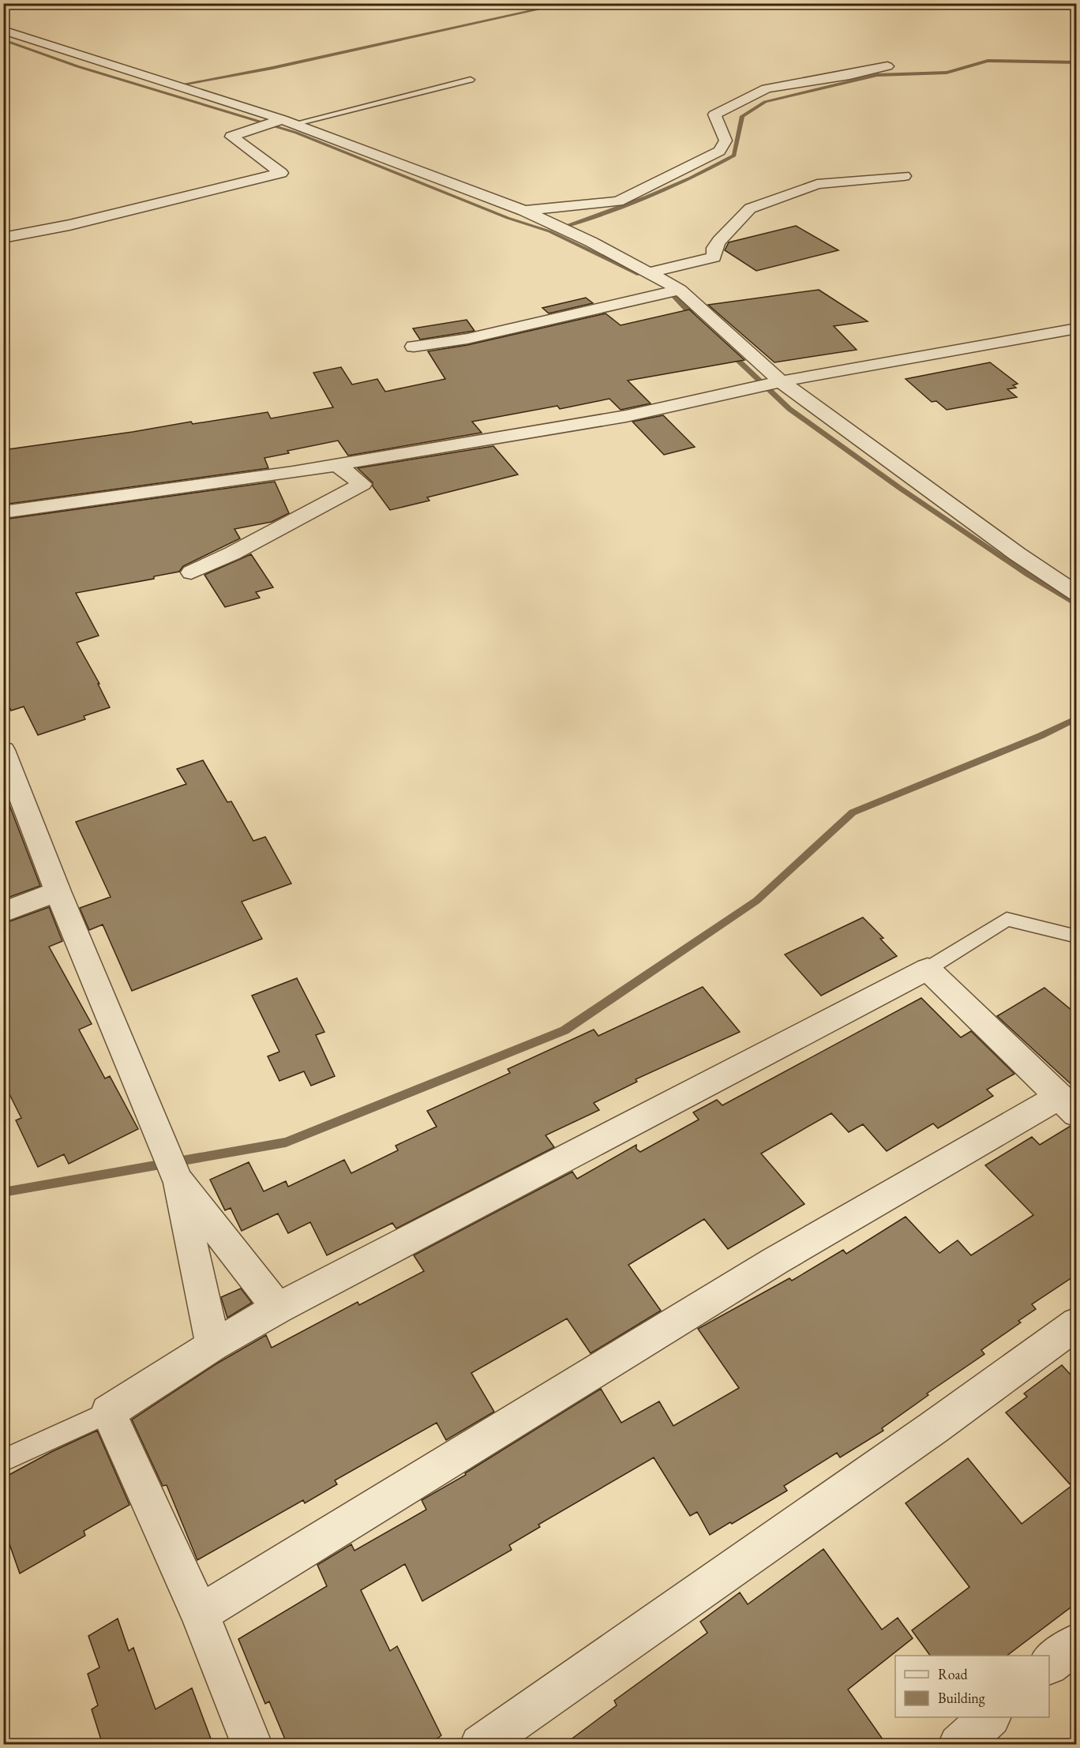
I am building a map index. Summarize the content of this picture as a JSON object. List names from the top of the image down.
{
  "legend": ["Road", "Building"]
}
